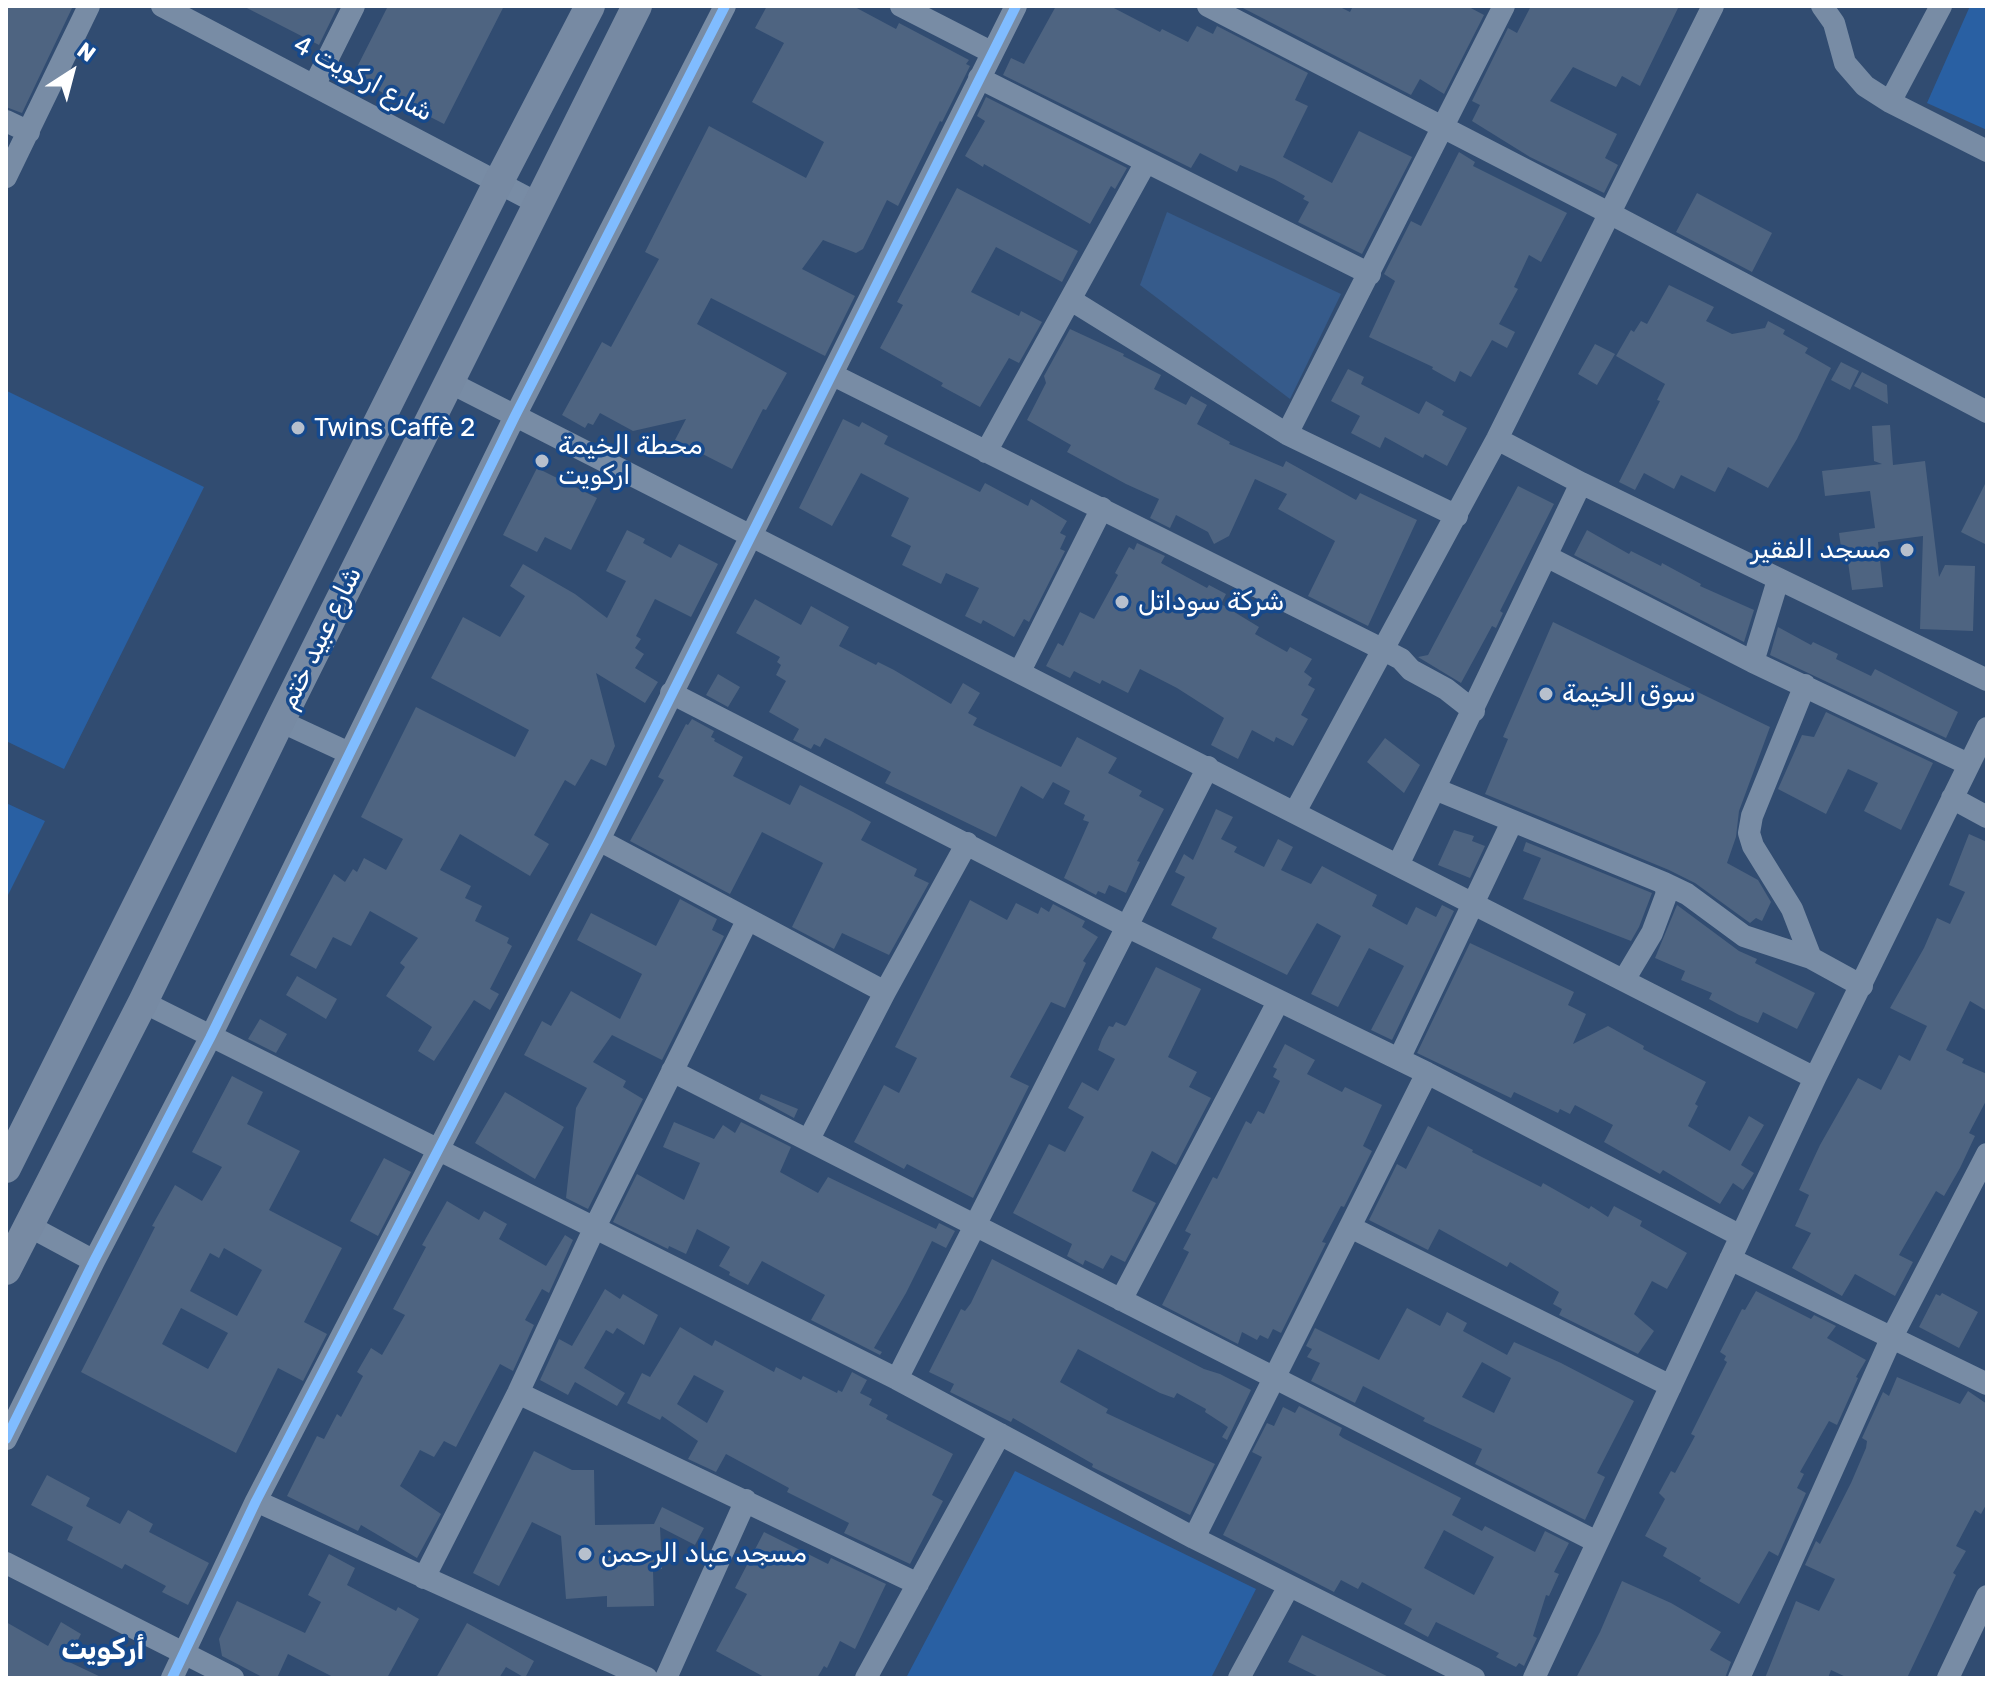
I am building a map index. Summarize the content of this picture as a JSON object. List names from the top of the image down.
{
  "streets": {
    "main road": ["شارع عبيد ختم"],
    "street": ["شارع اركويت 4"]
  },
  "crossings": [
    ["شارع اركويت 4", "شارع عبيد ختم"]
  ],
  "districts": ["أركويت"],
  "places": [
    "Twins Caffè 2",
    "محطة الخيمة اركويت",
    "مسجد الفقير",
    "شركة سوداتل",
    "سوق الخيمة",
    "مسجد عباد الرحمن"
  ],
  "north": "top right"
}
